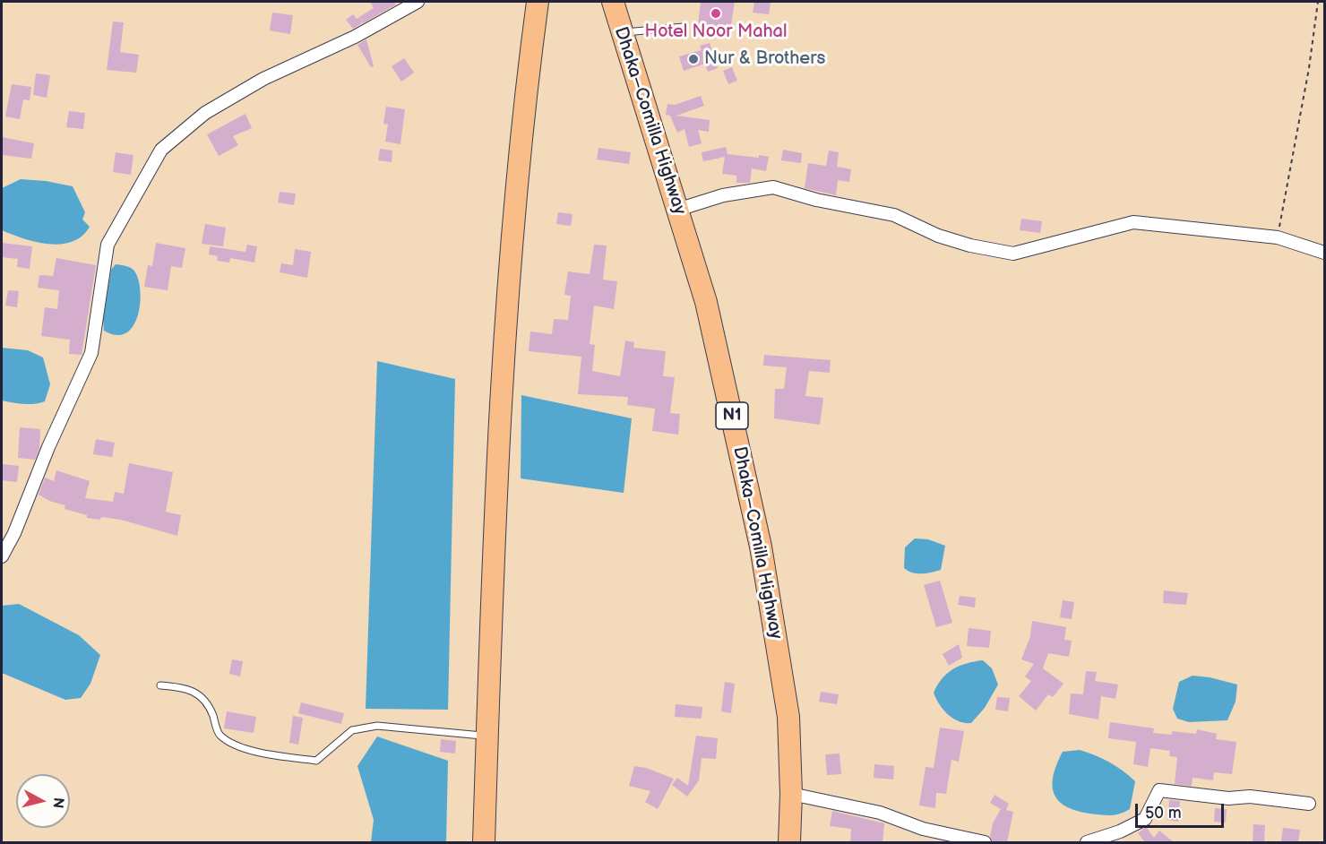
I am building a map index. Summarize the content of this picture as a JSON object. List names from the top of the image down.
{
  "streets": {
    "highway": ["Dhaka–Comilla Highway", "N1"]
  },
  "places": ["Hotel Noor Mahal", "Nur & Brothers"],
  "scale_bar": "50 m",
  "north": "right"
}
